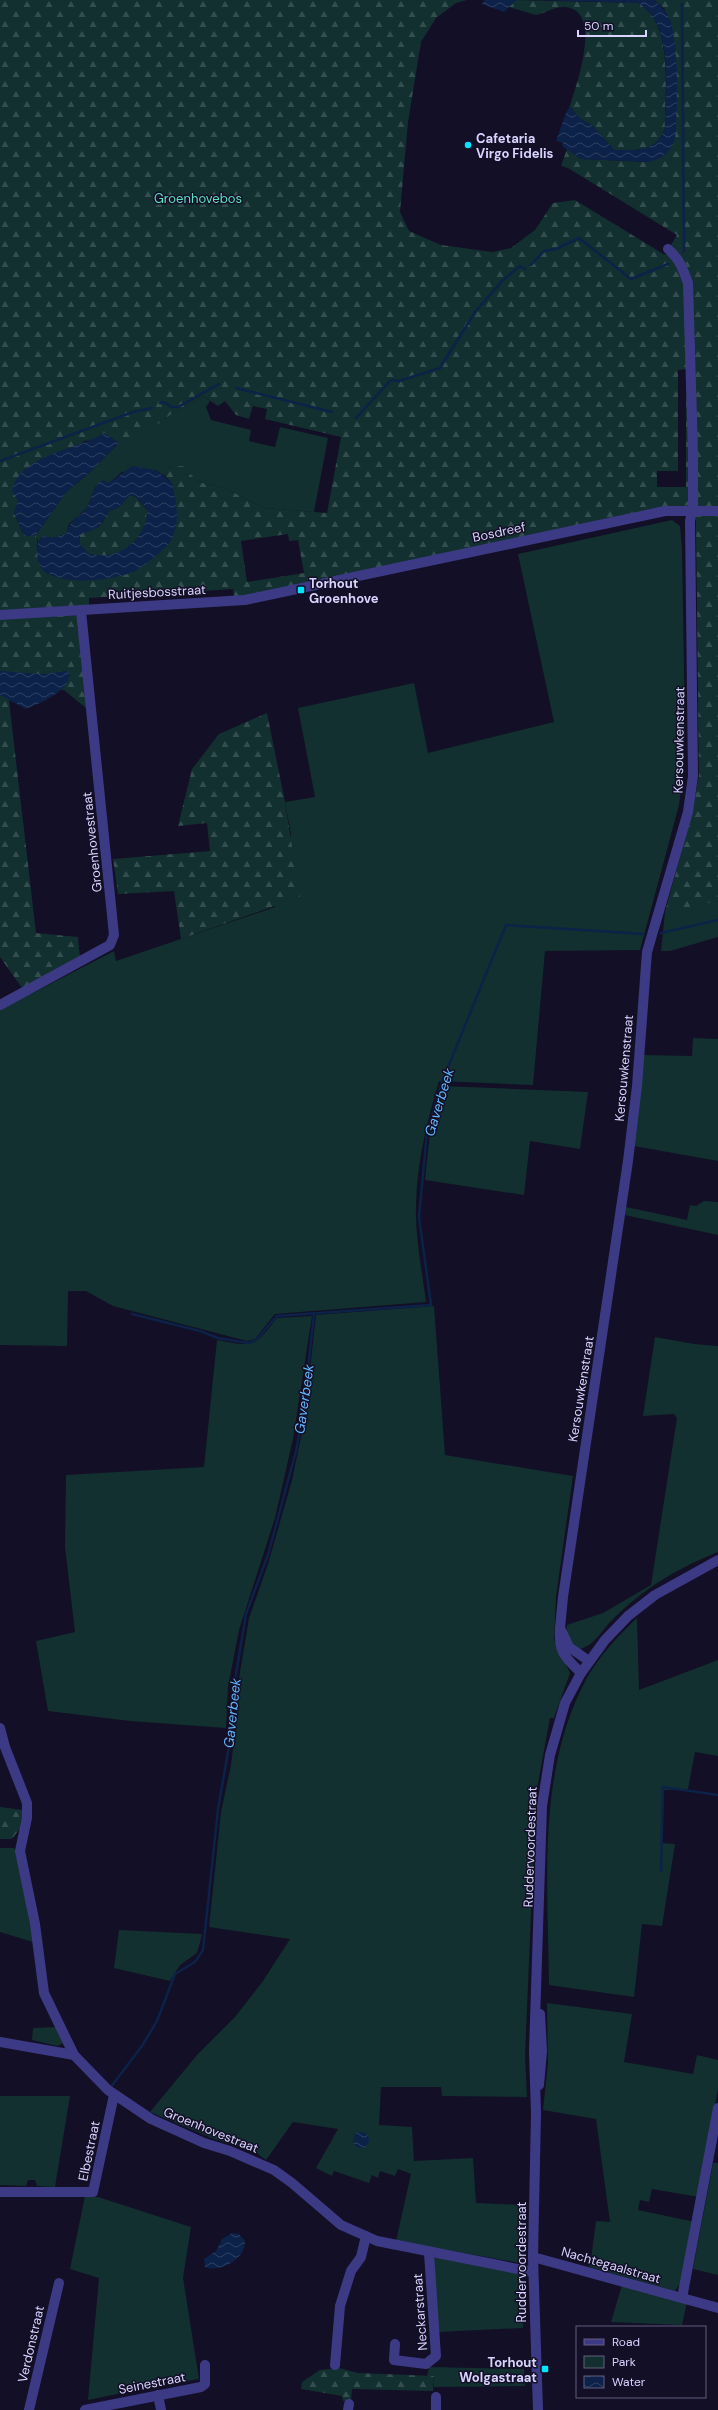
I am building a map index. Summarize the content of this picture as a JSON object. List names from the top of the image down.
{
  "streets": {
    "street": [
      "Bosdreef",
      "Ruitjesbosstraat",
      "Kersouwkenstraat",
      "Groenhovestraat",
      "Ruddervoordestraat",
      "Elbestraat",
      "Nachtegaalstraat",
      "Neckarstraat",
      "Verdonstraat",
      "Seinestraat"
    ]
  },
  "crossings": [
    ["Bosdreef", "Ruitjesbosstraat"],
    ["Bosdreef", "Kersouwkenstraat"],
    ["Ruitjesbosstraat", "Groenhovestraat"],
    ["Kersouwkenstraat", "Ruddervoordestraat"],
    ["Groenhovestraat", "Ruddervoordestraat"],
    ["Groenhovestraat", "Elbestraat"],
    ["Groenhovestraat", "Neckarstraat"],
    ["Ruddervoordestraat", "Nachtegaalstraat"]
  ],
  "water": ["Gaverbeek"],
  "parks": ["Groenhovebos"],
  "places": {
    "other": ["Cafetaria Virgo Fidelis"],
    "transit": ["Torhout Groenhove", "Torhout Wolgastraat"]
  },
  "legend": ["Road", "Park", "Water"],
  "scale_bar": "50 m"
}
